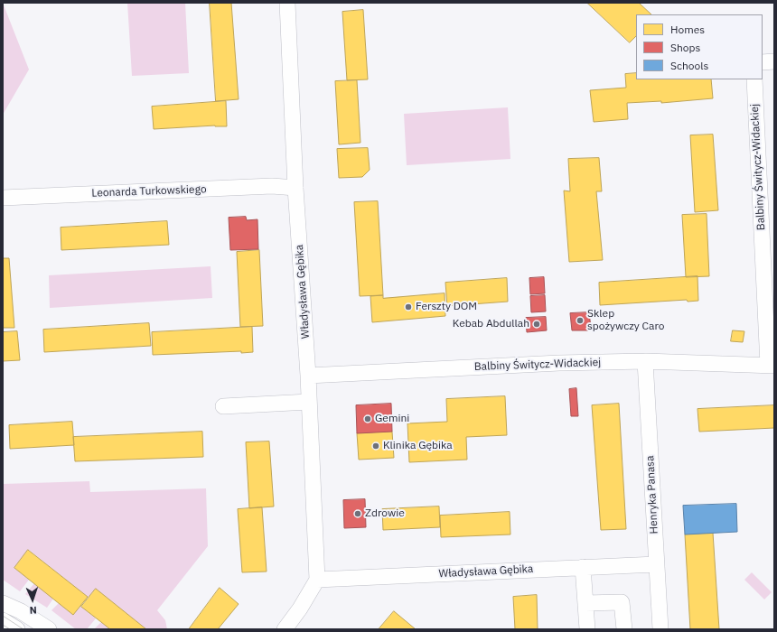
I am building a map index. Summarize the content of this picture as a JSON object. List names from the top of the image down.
{
  "streets": {
    "street": [
      "Balbiny Świtycz-Widackiej",
      "Leonarda Turkowskiego",
      "Władysława Gębika",
      "Henryka Panasa"
    ]
  },
  "crossings": [
    ["Balbiny Świtycz-Widackiej", "Władysława Gębika"],
    ["Balbiny Świtycz-Widackiej", "Henryka Panasa"],
    ["Leonarda Turkowskiego", "Władysława Gębika"],
    ["Władysława Gębika", "Henryka Panasa"]
  ],
  "places": [
    "Ferszty DOM",
    "Sklep spożywczy Caro",
    "Kebab Abdullah",
    "Gemini",
    "Klinika Gębika",
    "Zdrowie"
  ],
  "legend": ["Homes", "Shops", "Schools"],
  "north": "bottom"
}
